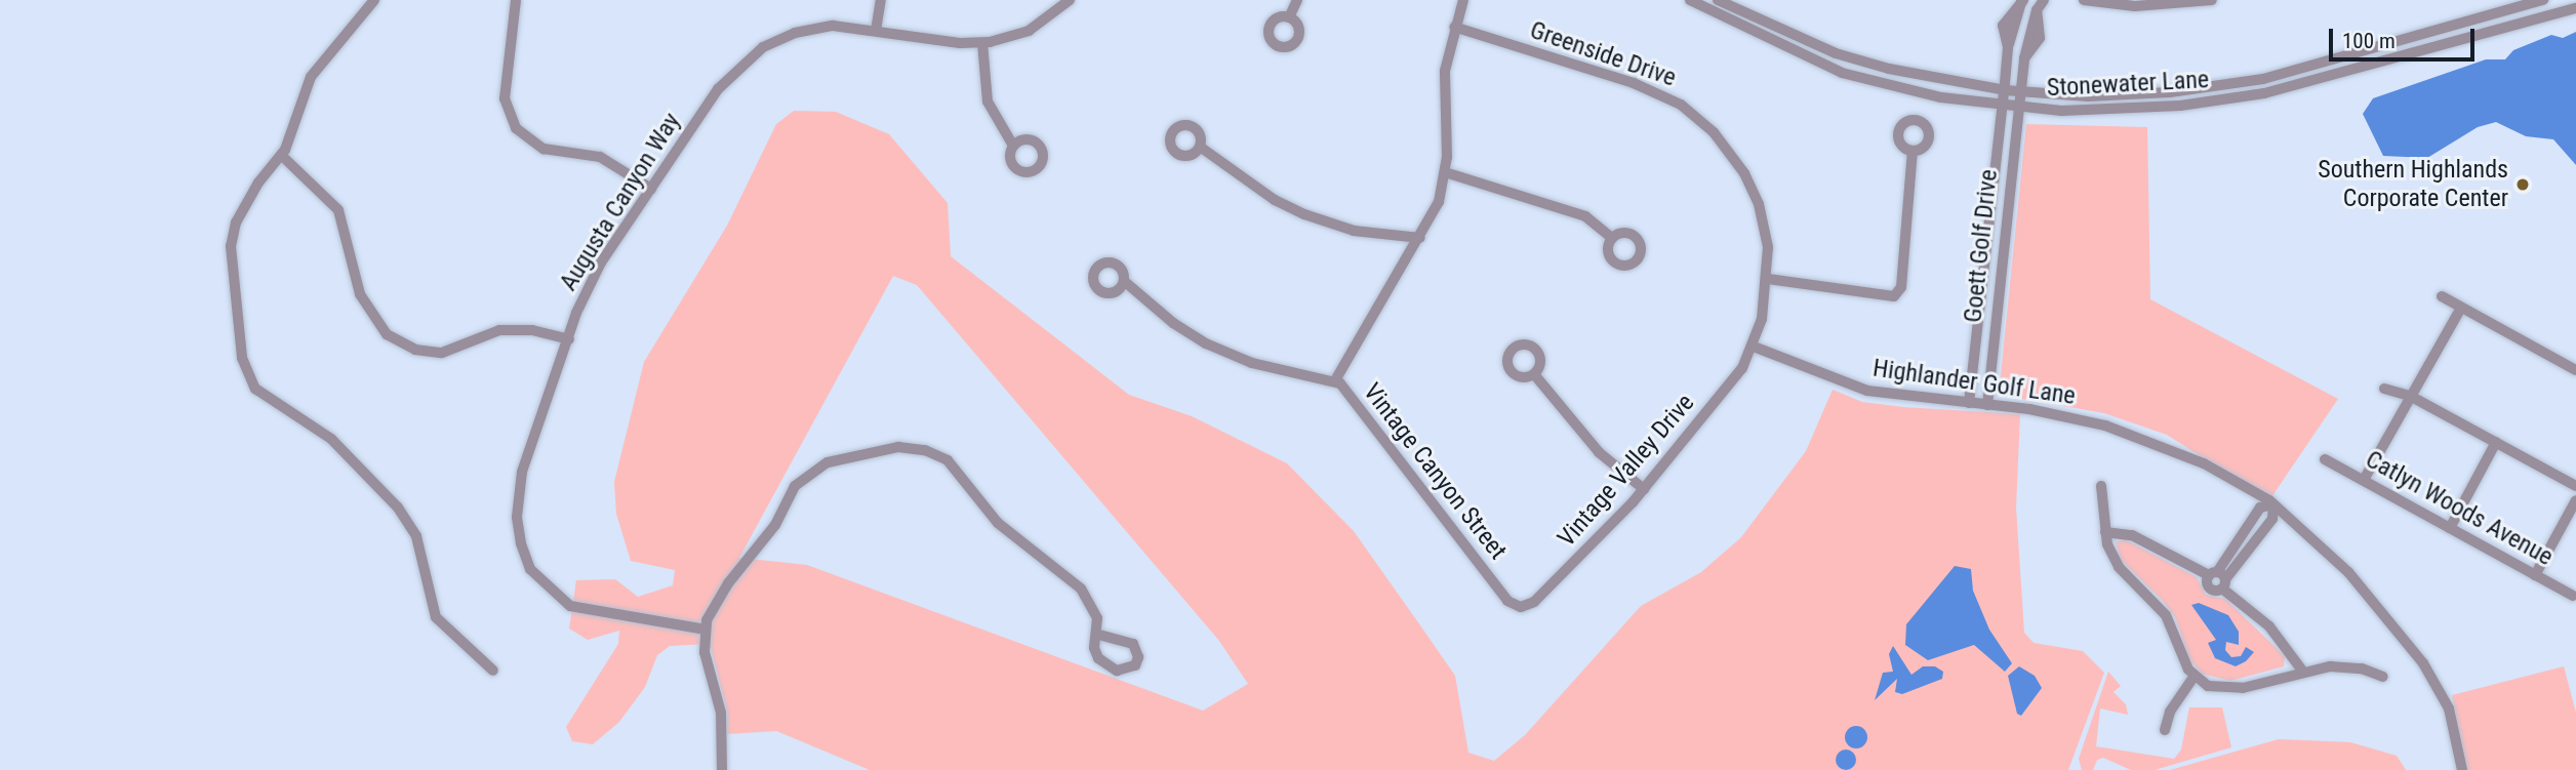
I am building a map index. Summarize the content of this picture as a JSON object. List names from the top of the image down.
{
  "streets": {
    "street": [
      "Greenside Drive",
      "Stonewater Lane",
      "Augusta Canyon Way",
      "Goett Golf Drive",
      "Highlander Golf Lane",
      "Vintage Valley Drive",
      "Vintage Canyon Street",
      "Catlyn Woods Avenue"
    ]
  },
  "crossings": [
    ["Greenside Drive", "Highlander Golf Lane"],
    ["Greenside Drive", "Vintage Valley Drive"],
    ["Stonewater Lane", "Goett Golf Drive"],
    ["Goett Golf Drive", "Highlander Golf Lane"],
    ["Highlander Golf Lane", "Vintage Valley Drive"],
    ["Vintage Valley Drive", "Vintage Canyon Street"]
  ],
  "places": ["Southern Highlands Corporate Center"],
  "scale_bar": "100 m"
}
